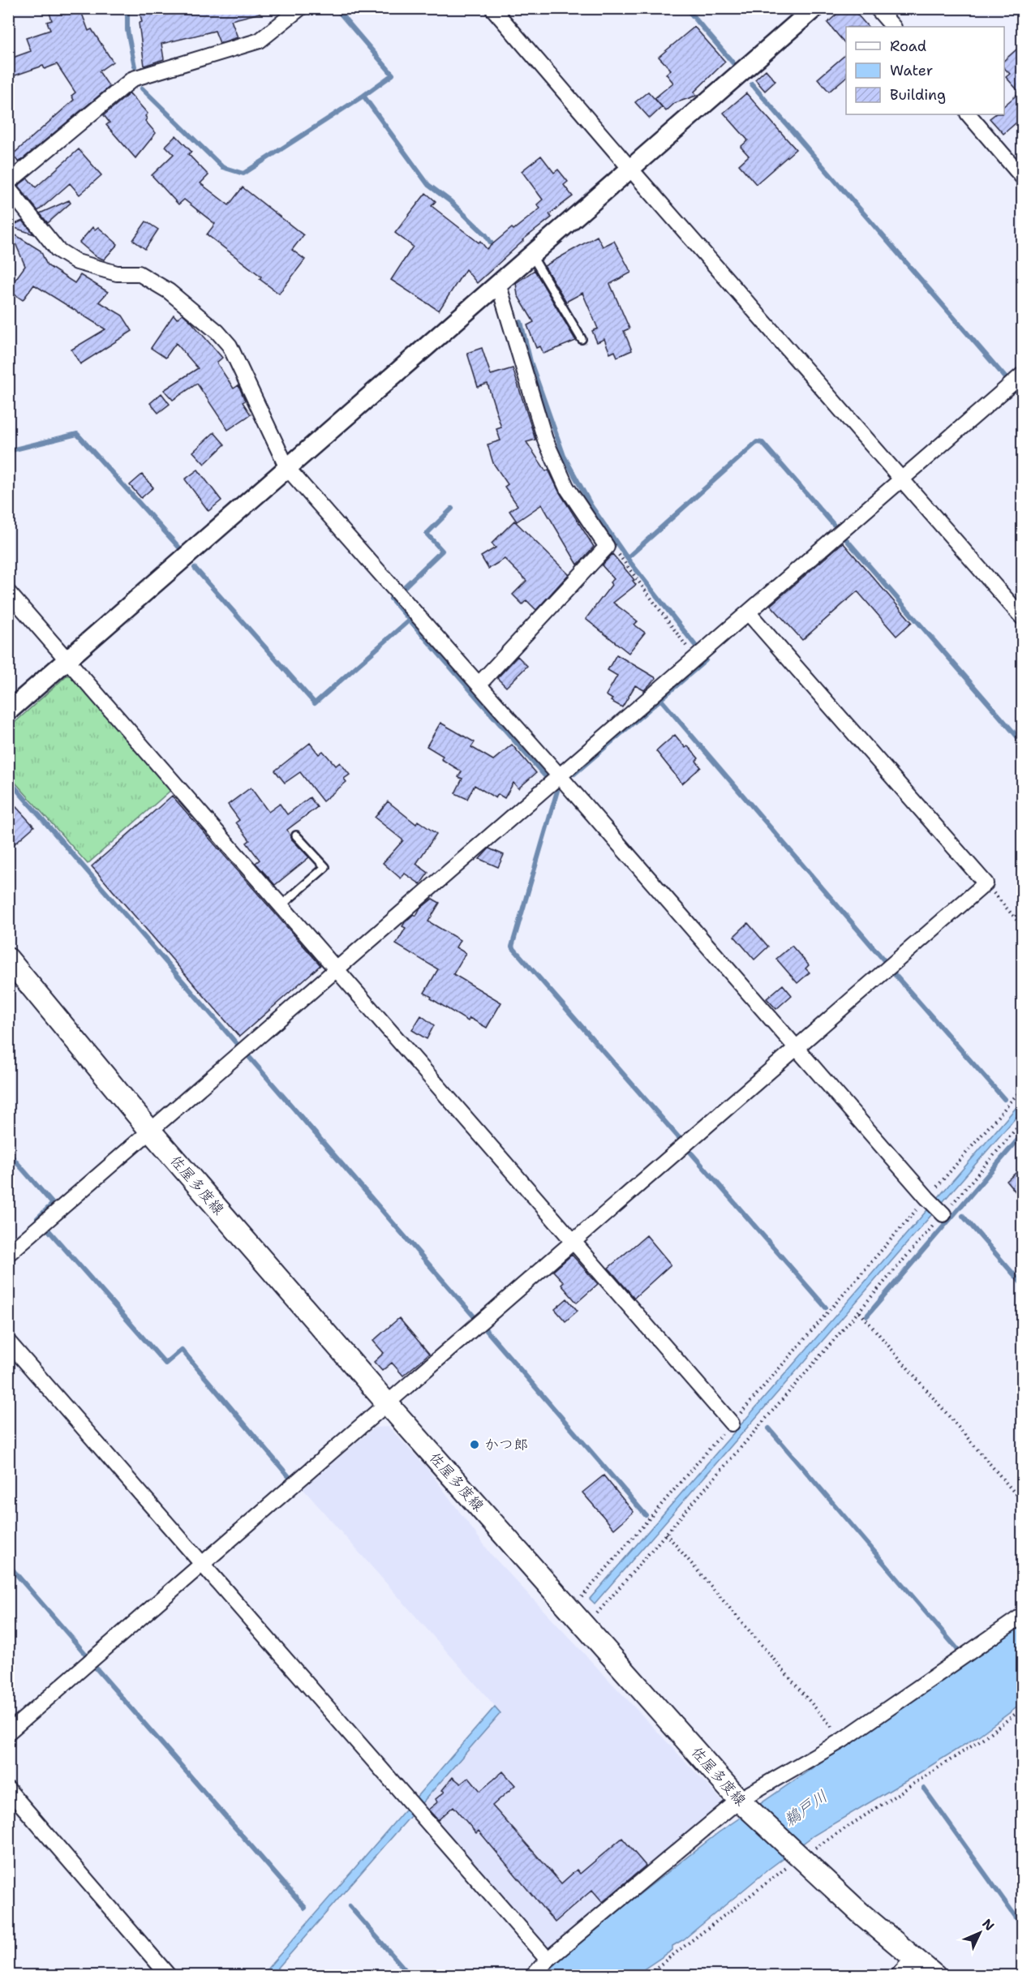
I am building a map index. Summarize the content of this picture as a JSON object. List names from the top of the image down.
{
  "streets": {
    "main road": ["佐屋多度線"]
  },
  "water": ["鵜戸川"],
  "places": ["かつ郎"],
  "legend": ["Road", "Water", "Building"],
  "north": "top right"
}
